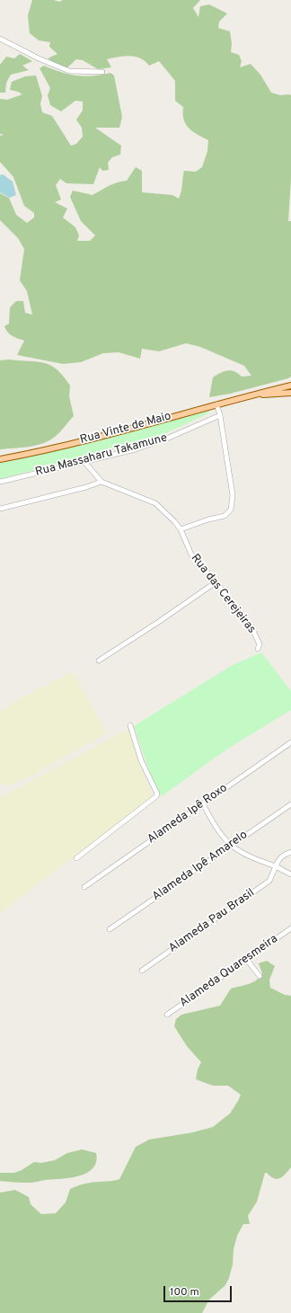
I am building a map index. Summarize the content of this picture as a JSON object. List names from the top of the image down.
{
  "streets": {
    "main road": ["Rua Vinte de Maio"],
    "street": [
      "Rua Massaharu Takamune",
      "Rua das Cerejeiras",
      "Alameda Ipê Roxo",
      "Alameda Ipê Amarelo",
      "Alameda Pau Brasil",
      "Alameda Quaresmeira"
    ]
  },
  "crossings": [
    ["Rua Massaharu Takamune", "Rua das Cerejeiras"]
  ],
  "scale_bar": "100 m"
}
